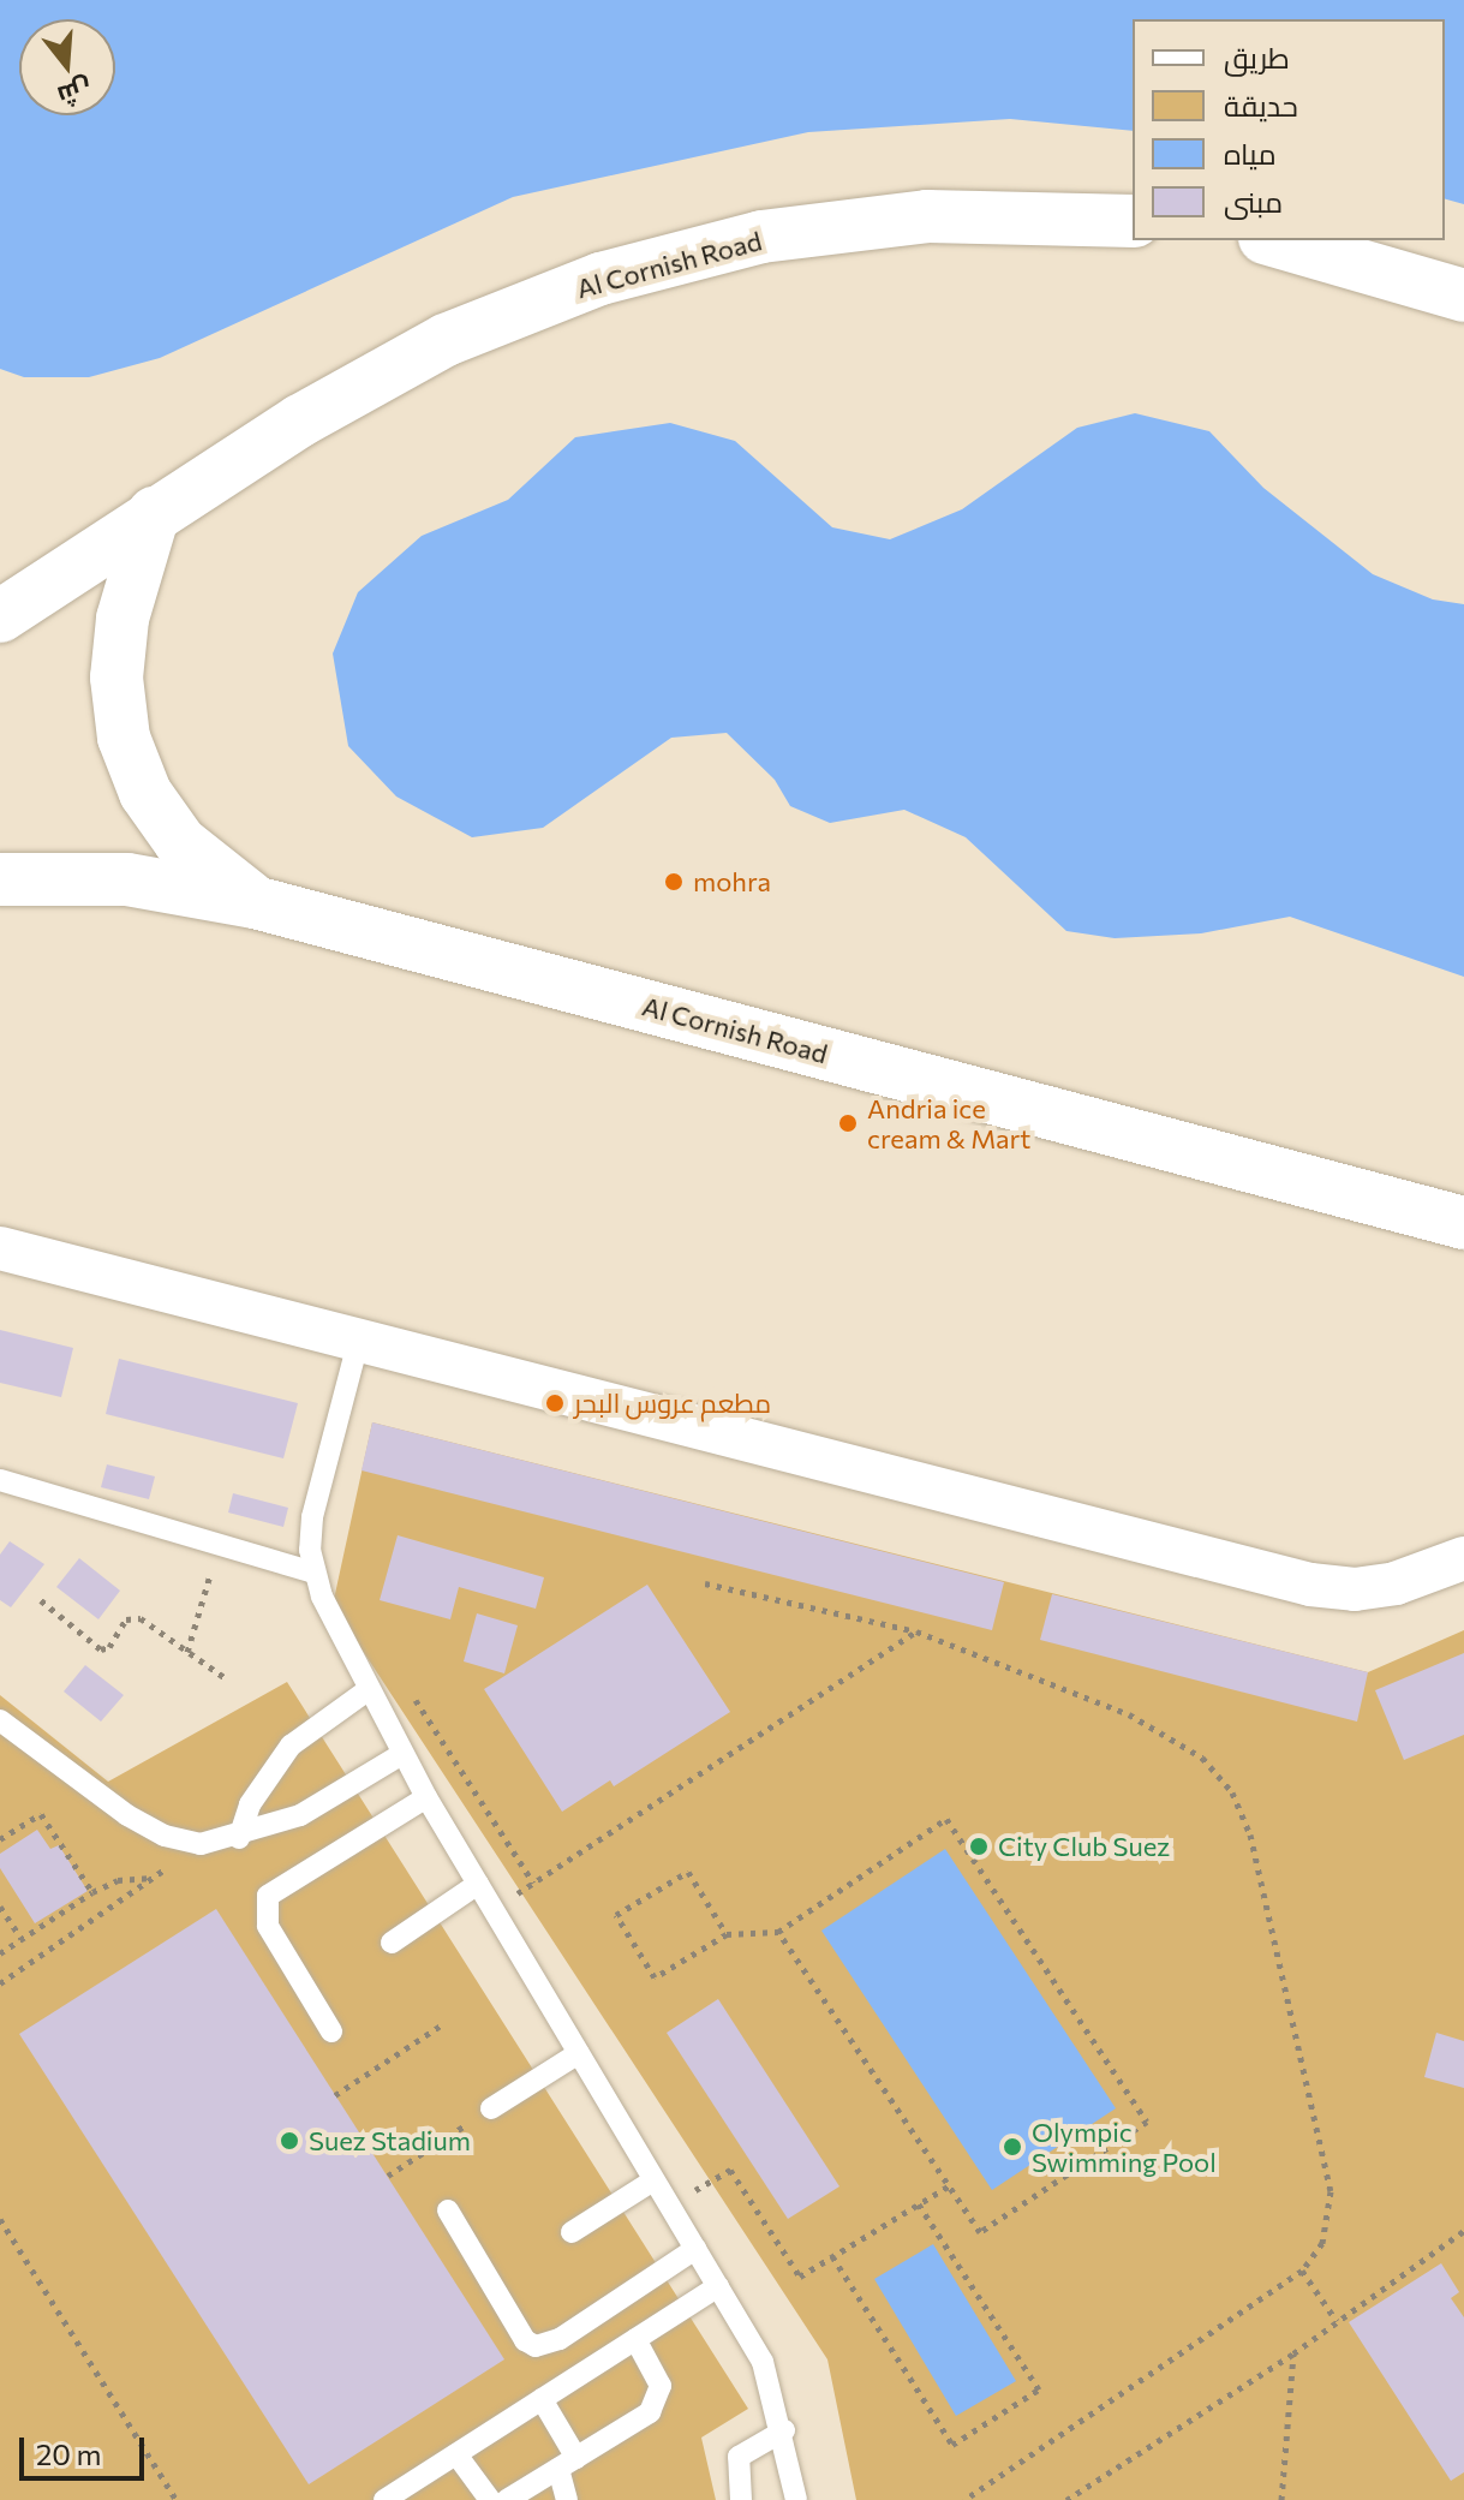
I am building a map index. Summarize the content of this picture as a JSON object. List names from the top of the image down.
{
  "streets": {
    "main road": ["Al Cornish Road"]
  },
  "places": [
    "mohra",
    "Andria ice cream & Mart",
    "مطعم عروس البحر",
    "City Club Suez",
    "Suez Stadium",
    "Olympic Swimming Pool"
  ],
  "legend": [
    "طريق",
    "حديقة",
    "مياه",
    "مبنى"
  ],
  "scale_bar": "20 m",
  "north": "bottom"
}
